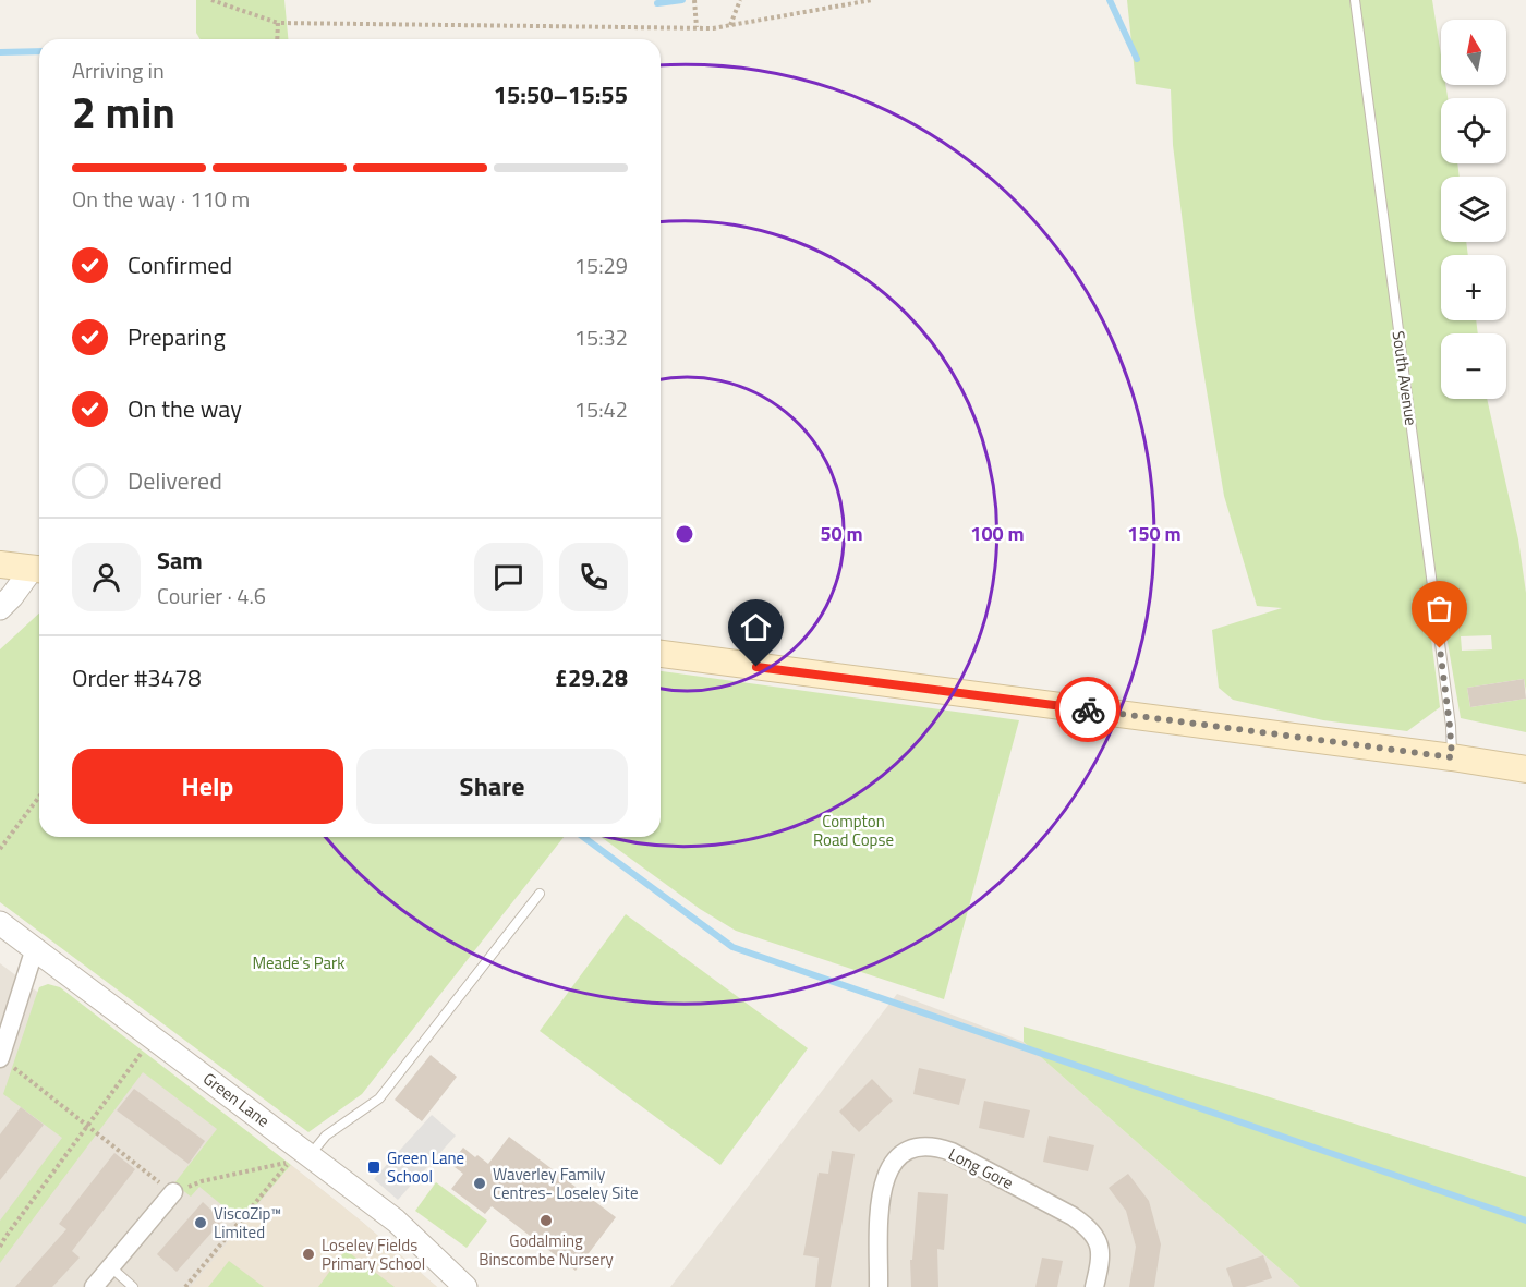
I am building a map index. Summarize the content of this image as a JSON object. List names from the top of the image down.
{
  "streets": {
    "street": ["Green Lane", "Long Gore"],
    "lane": ["South Avenue"]
  },
  "parks": ["Compton Road Copse", "Meade's Park"],
  "places": {
    "transit": ["Green Lane School"],
    "other": [
      "Waverley Family Centres- Loseley Site",
      "Godalming Binscombe Nursery",
      "ViscoZip™ Limited",
      "Loseley Fields Primary School"
    ]
  },
  "north": "top",
  "page": {
    "map_buttons": ["+", "−"],
    "heading": ["2 min", "Arriving in", "15:50–15:55"],
    "panel": [
      "Sam",
      "Courier · 4.6",
      "Order #3478",
      "£29.28"
    ],
    "bar": "On the way · 110 m",
    "list": [
      ["Confirmed", "15:29"],
      ["Preparing", "15:32"],
      ["On the way", "15:42"],
      "Delivered"
    ],
    "buttons": ["Help", "Share"]
  },
  "rings": ["50 m", "100 m", "150 m"]
}
